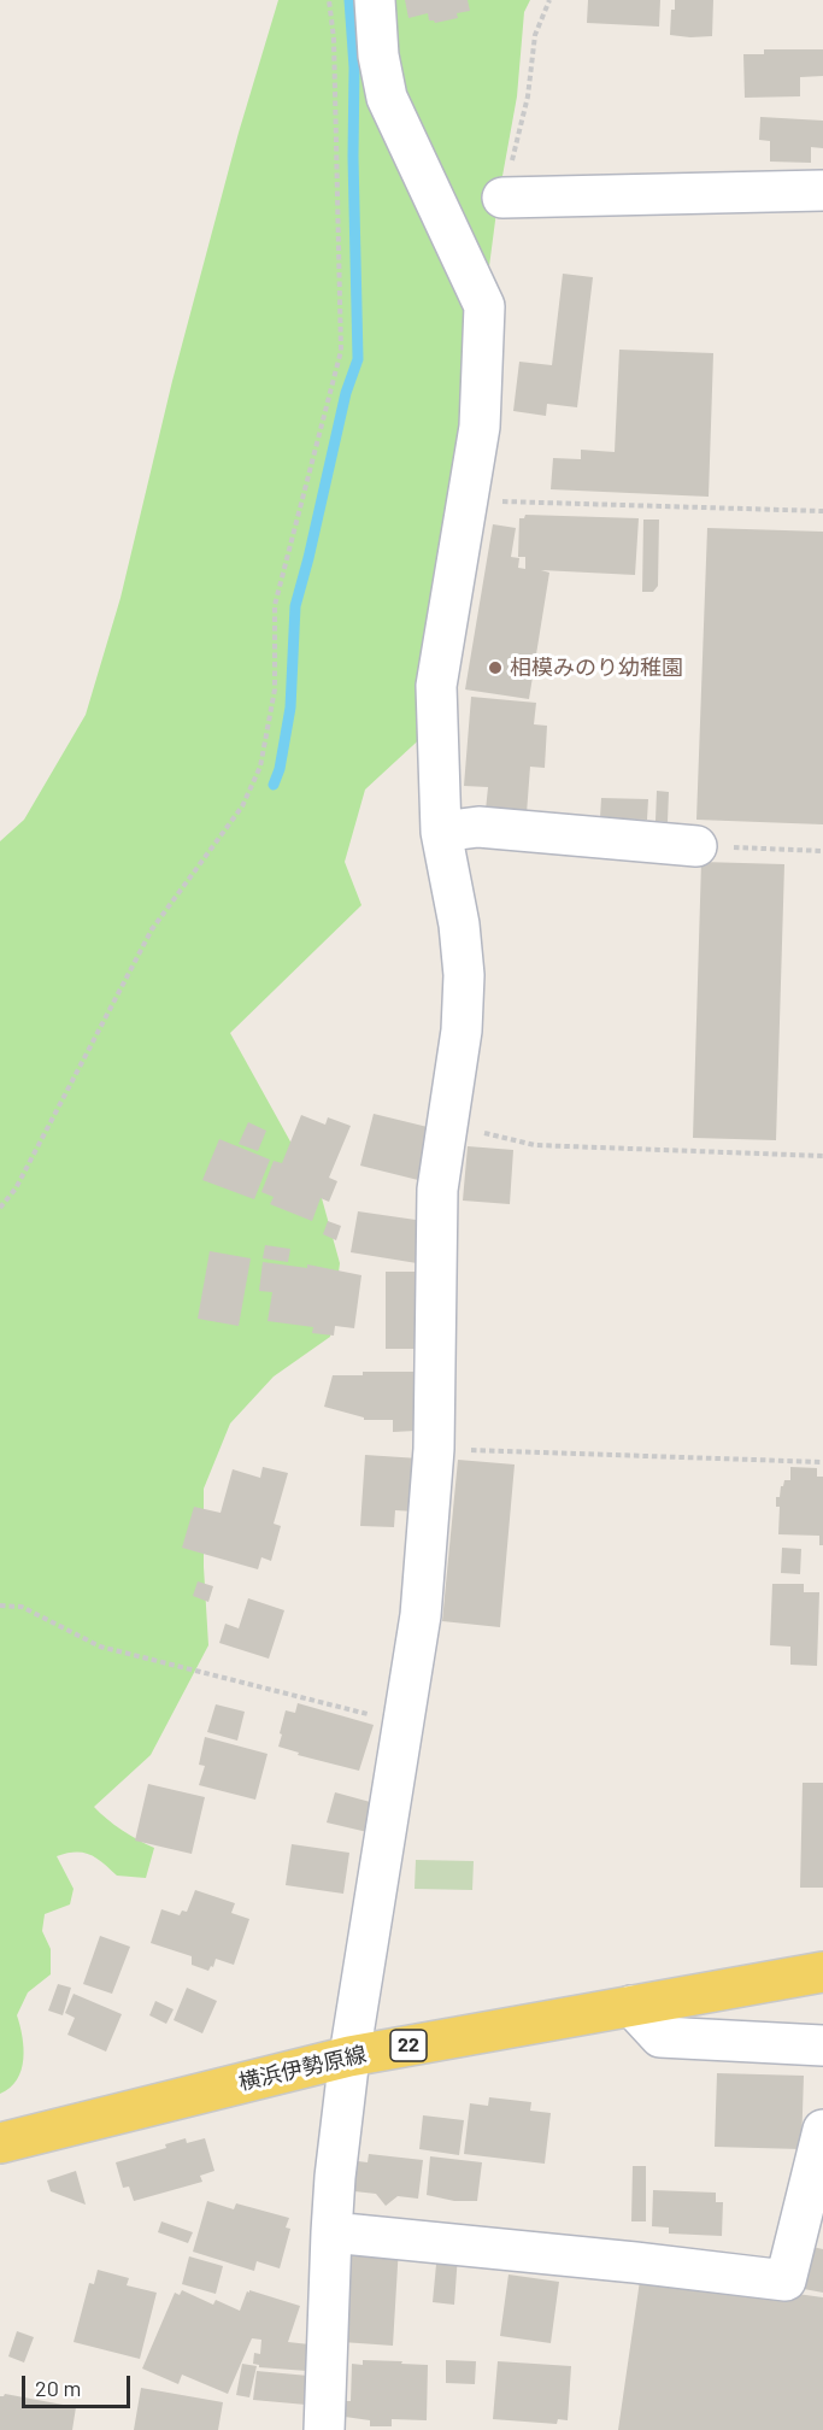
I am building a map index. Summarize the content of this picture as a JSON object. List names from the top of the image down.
{
  "streets": {
    "main road": ["22", "横浜伊勢原線"]
  },
  "places": ["相模みのり幼稚園"],
  "scale_bar": "20 m"
}
